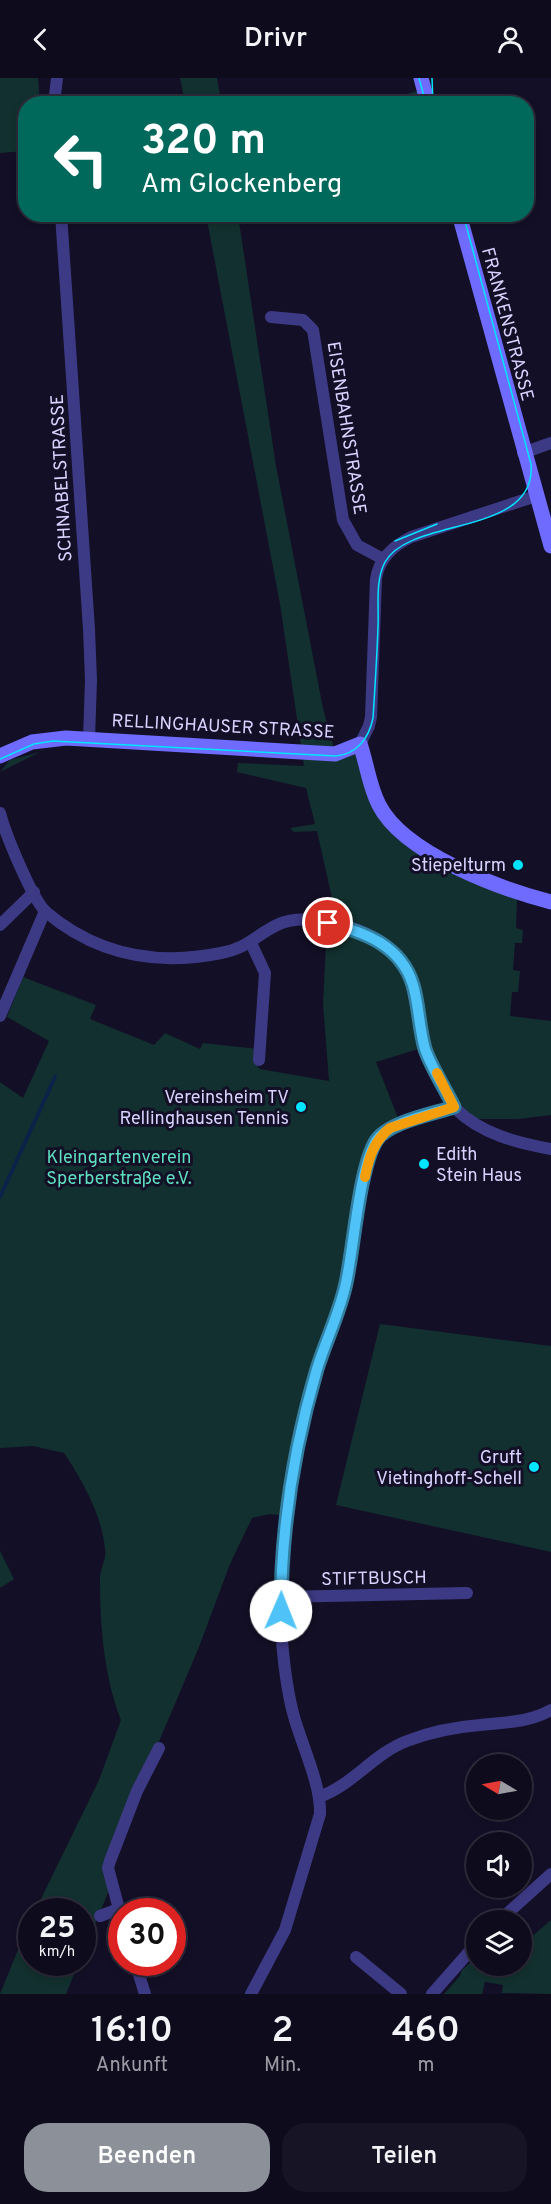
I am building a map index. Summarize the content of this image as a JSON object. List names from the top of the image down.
{
  "streets": {
    "main road": ["FRANKENSTRASSE", "RELLINGHAUSER STRASSE"],
    "street": ["EISENBAHNSTRASSE", "SCHNABELSTRASSE", "STIFTBUSCH"]
  },
  "crossings": [
    ["SCHNABELSTRASSE", "RELLINGHAUSER STRASSE"]
  ],
  "parks": ["Kleingartenverein Sperberstraße e.V."],
  "places": [
    "Stiepelturm",
    "Vereinsheim TV Rellinghausen Tennis",
    "Edith Stein Haus",
    "Gruft Vietinghoff-Schell"
  ],
  "north": "left",
  "page": {
    "header": "Drivr",
    "turn": ["320 m", "Am Glockenberg"],
    "speed": "25 km/h",
    "limit": "30",
    "eta": [
      "16:10",
      "Ankunft",
      "2",
      "Min.",
      "460",
      "m"
    ],
    "buttons": ["Beenden", "Teilen"]
  }
}
